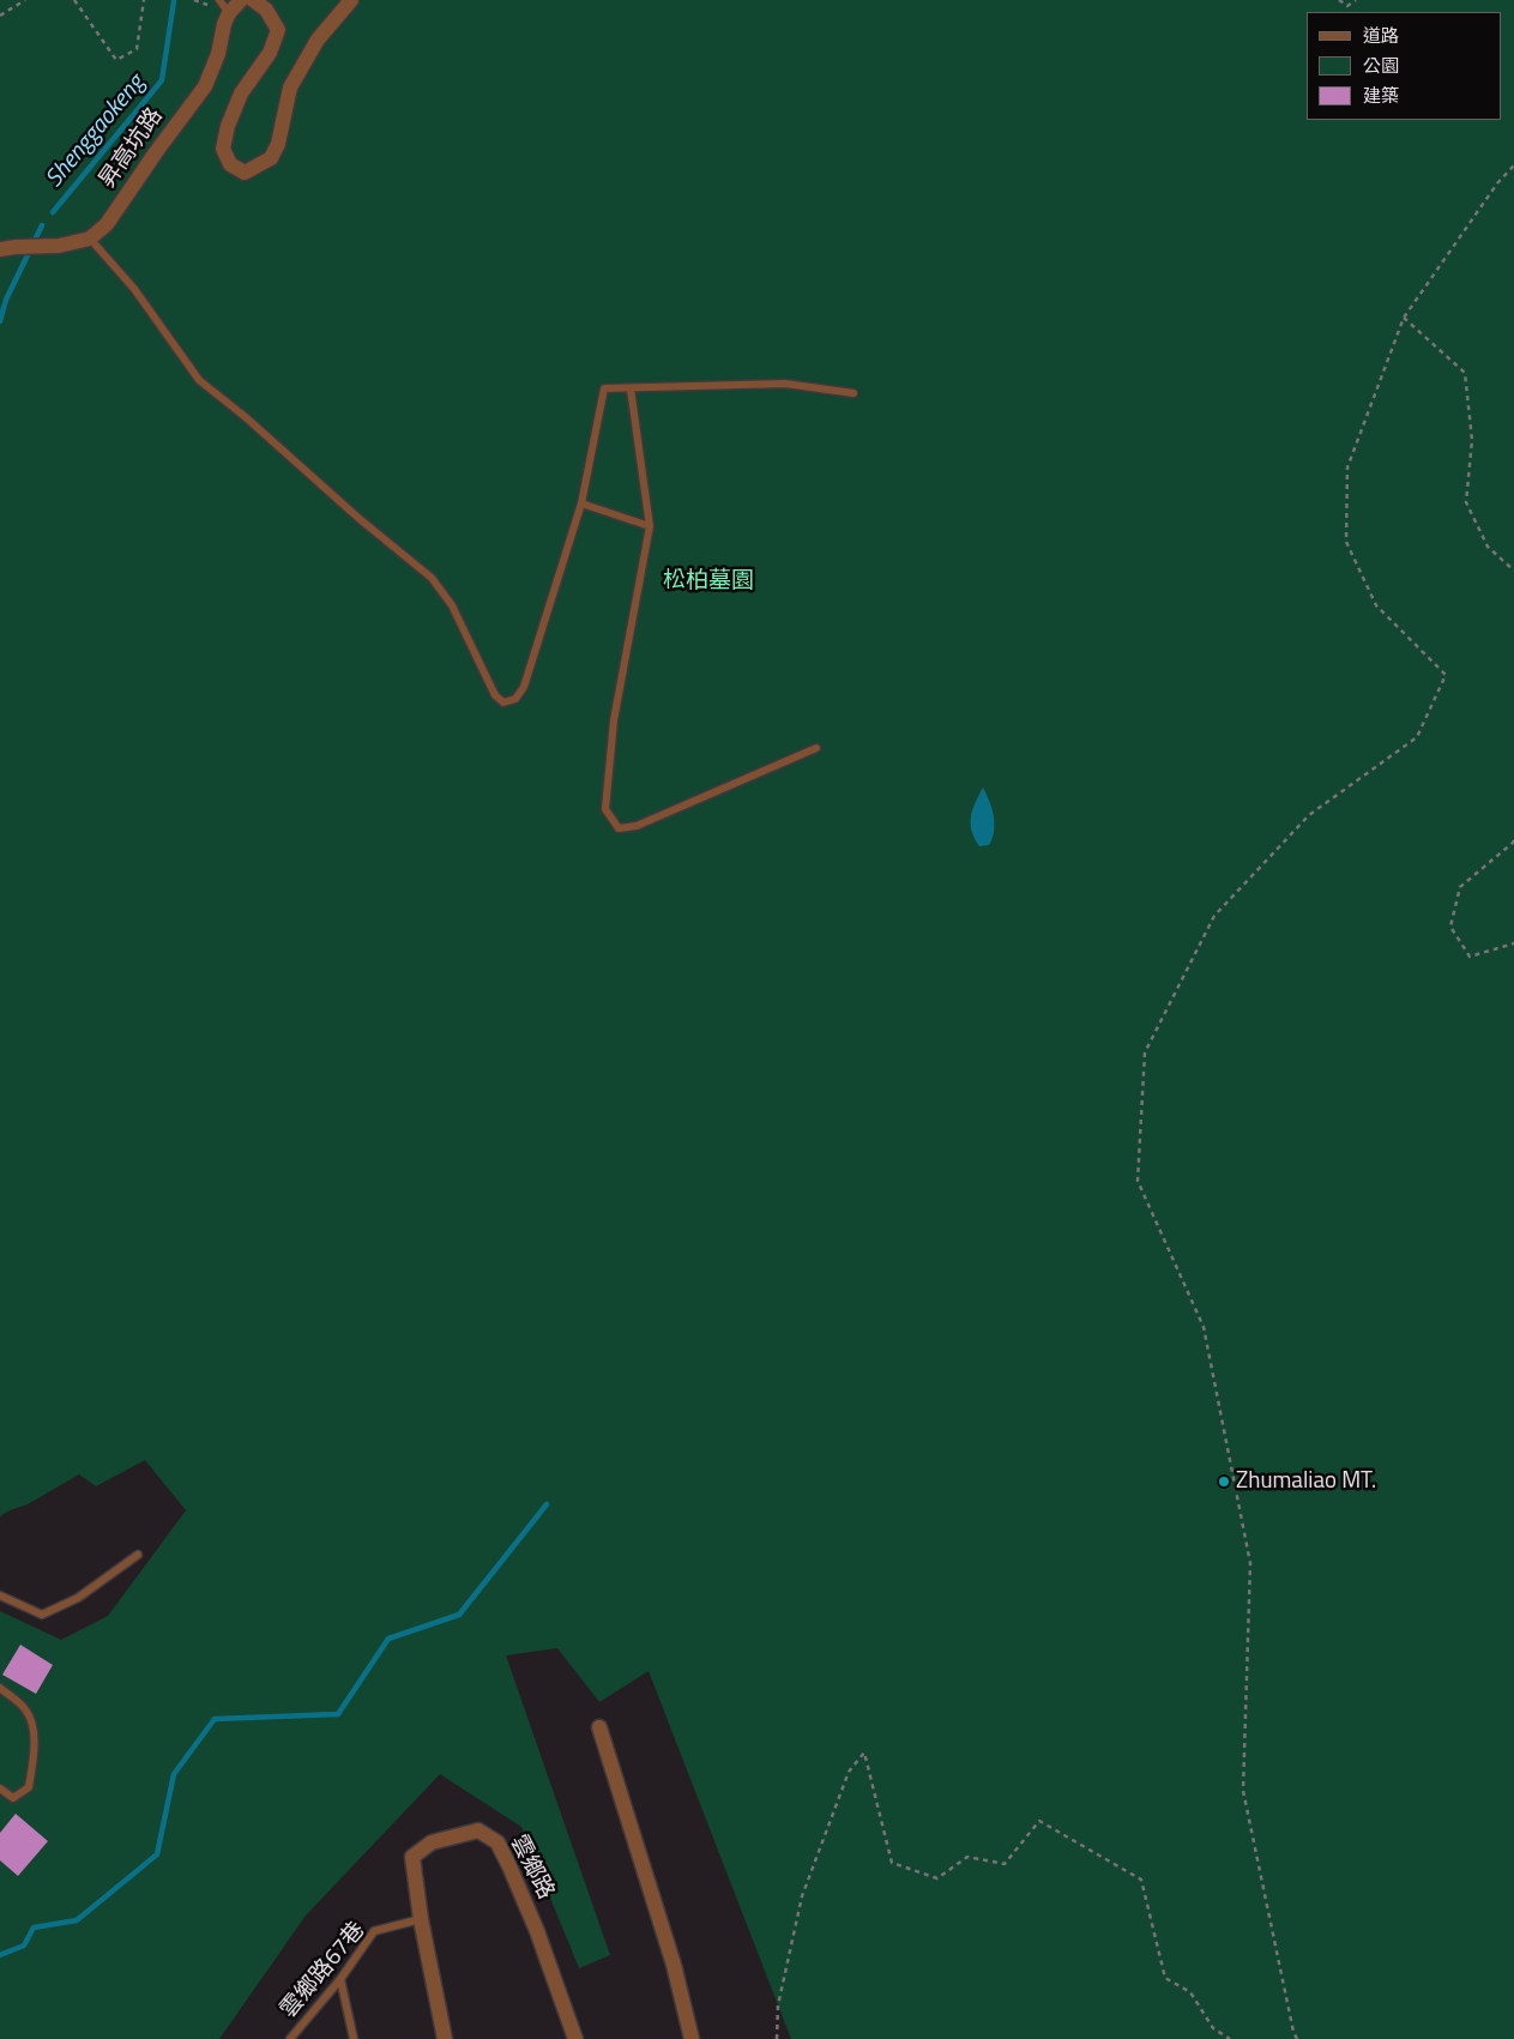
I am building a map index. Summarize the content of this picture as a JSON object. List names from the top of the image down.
{
  "streets": {
    "street": ["昇高坑路", "雲鄉路"],
    "lane": ["雲鄉路67巷"]
  },
  "crossings": [
    ["雲鄉路", "雲鄉路67巷"]
  ],
  "water": ["Shenggaokeng"],
  "parks": ["松柏墓園"],
  "places": ["Zhumaliao MT."],
  "legend": ["道路", "公園", "建築"]
}
